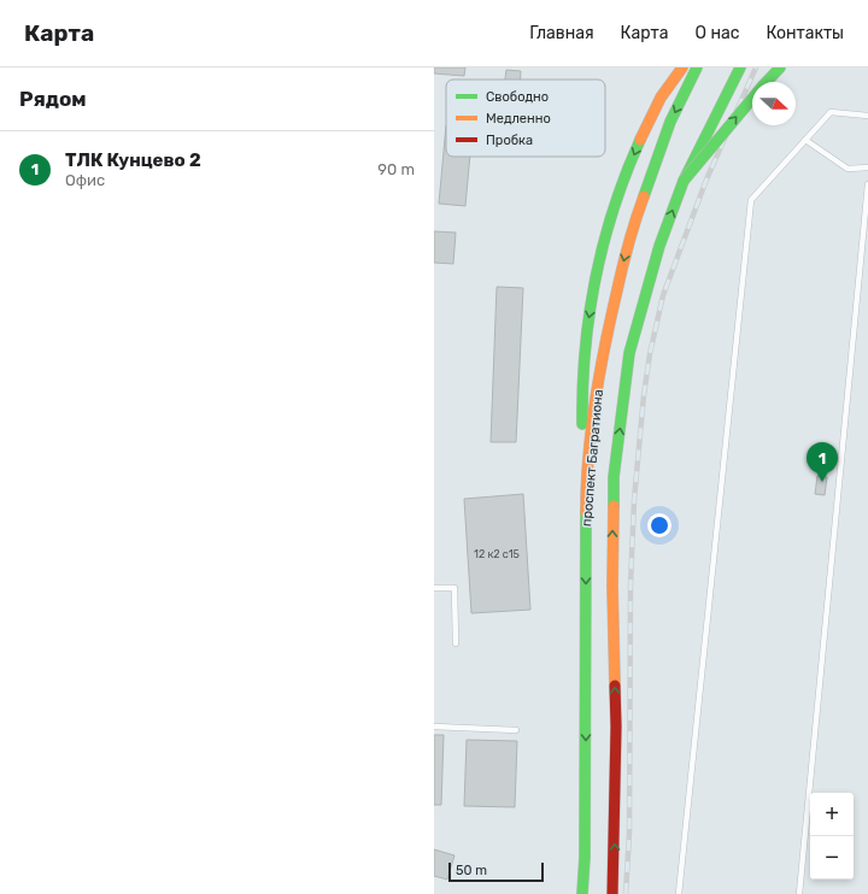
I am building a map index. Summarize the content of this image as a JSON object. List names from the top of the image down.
{
  "streets": {
    "main road": ["проспект Багратиона"]
  },
  "house_numbers": ["12 к2 с15"],
  "legend": ["Свободно", "Медленно", "Пробка"],
  "scale_bar": "50 m",
  "north": "right",
  "page": {
    "header": "Карта",
    "nav": [
      "Главная",
      "Карта",
      "О нас",
      "Контакты"
    ],
    "heading": "Рядом",
    "list": [
      {
        "mark": "1",
        "name": "ТЛК Кунцево 2",
        "note": "Офис",
        "value": "90 m"
      }
    ],
    "pins": "1",
    "map_buttons": ["+", "−"],
    "scale": "50 m"
  }
}
